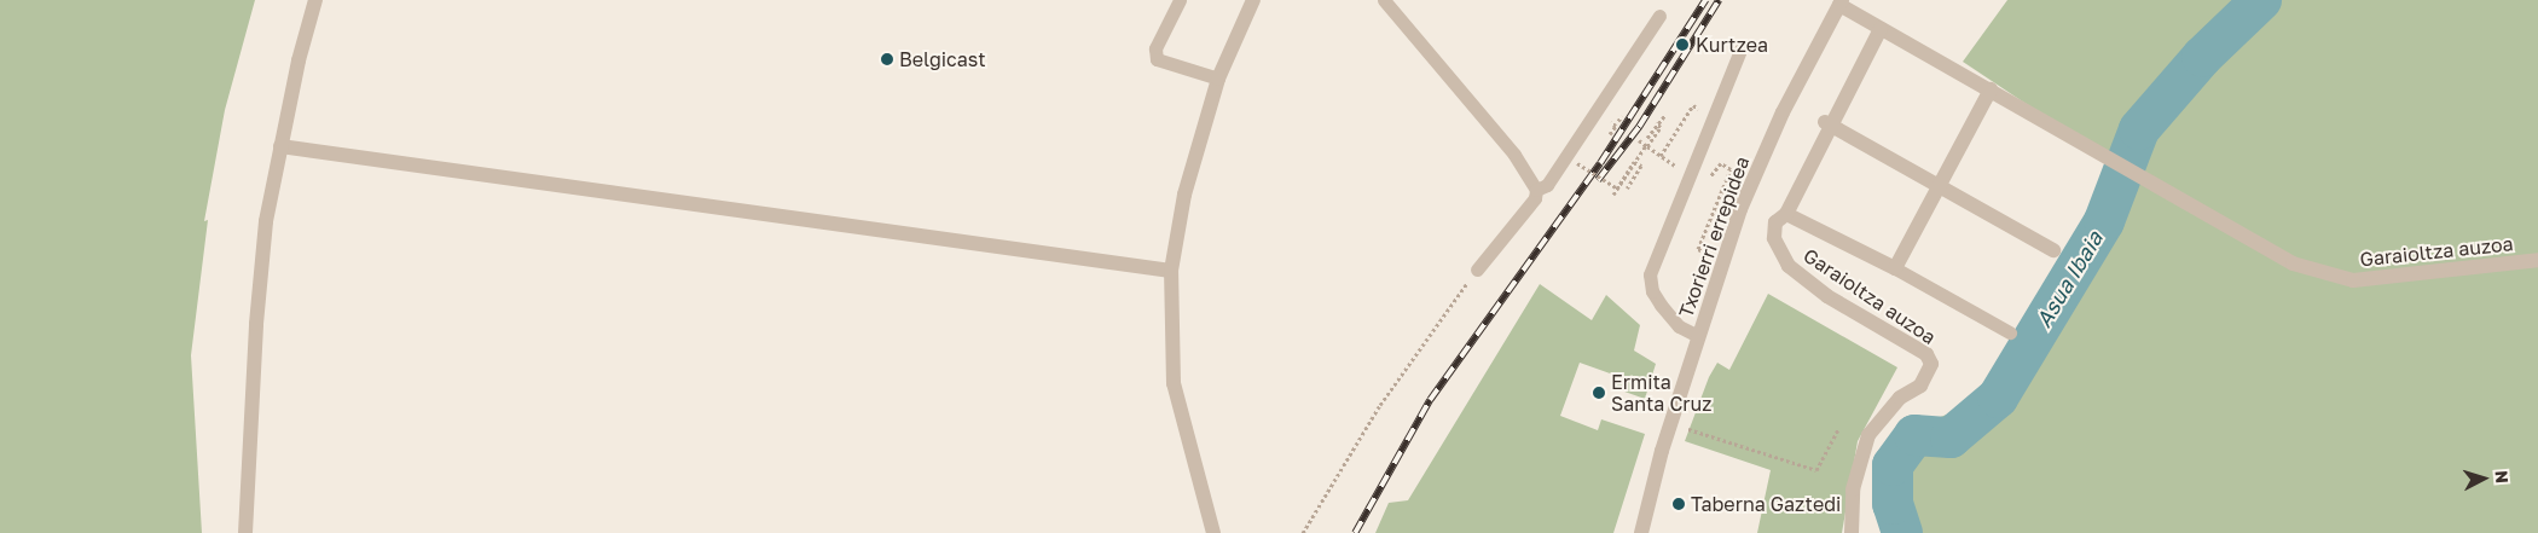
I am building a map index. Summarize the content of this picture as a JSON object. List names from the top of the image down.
{
  "streets": {
    "street": ["Txorierri errepidea", "Garaioltza auzoa"]
  },
  "crossings": [
    ["Txorierri errepidea", "Garaioltza auzoa"]
  ],
  "water": ["Asua Ibaia"],
  "places": [
    "Kurtzea",
    "Belgicast",
    "Ermita Santa Cruz",
    "Taberna Gaztedi"
  ],
  "north": "right"
}
